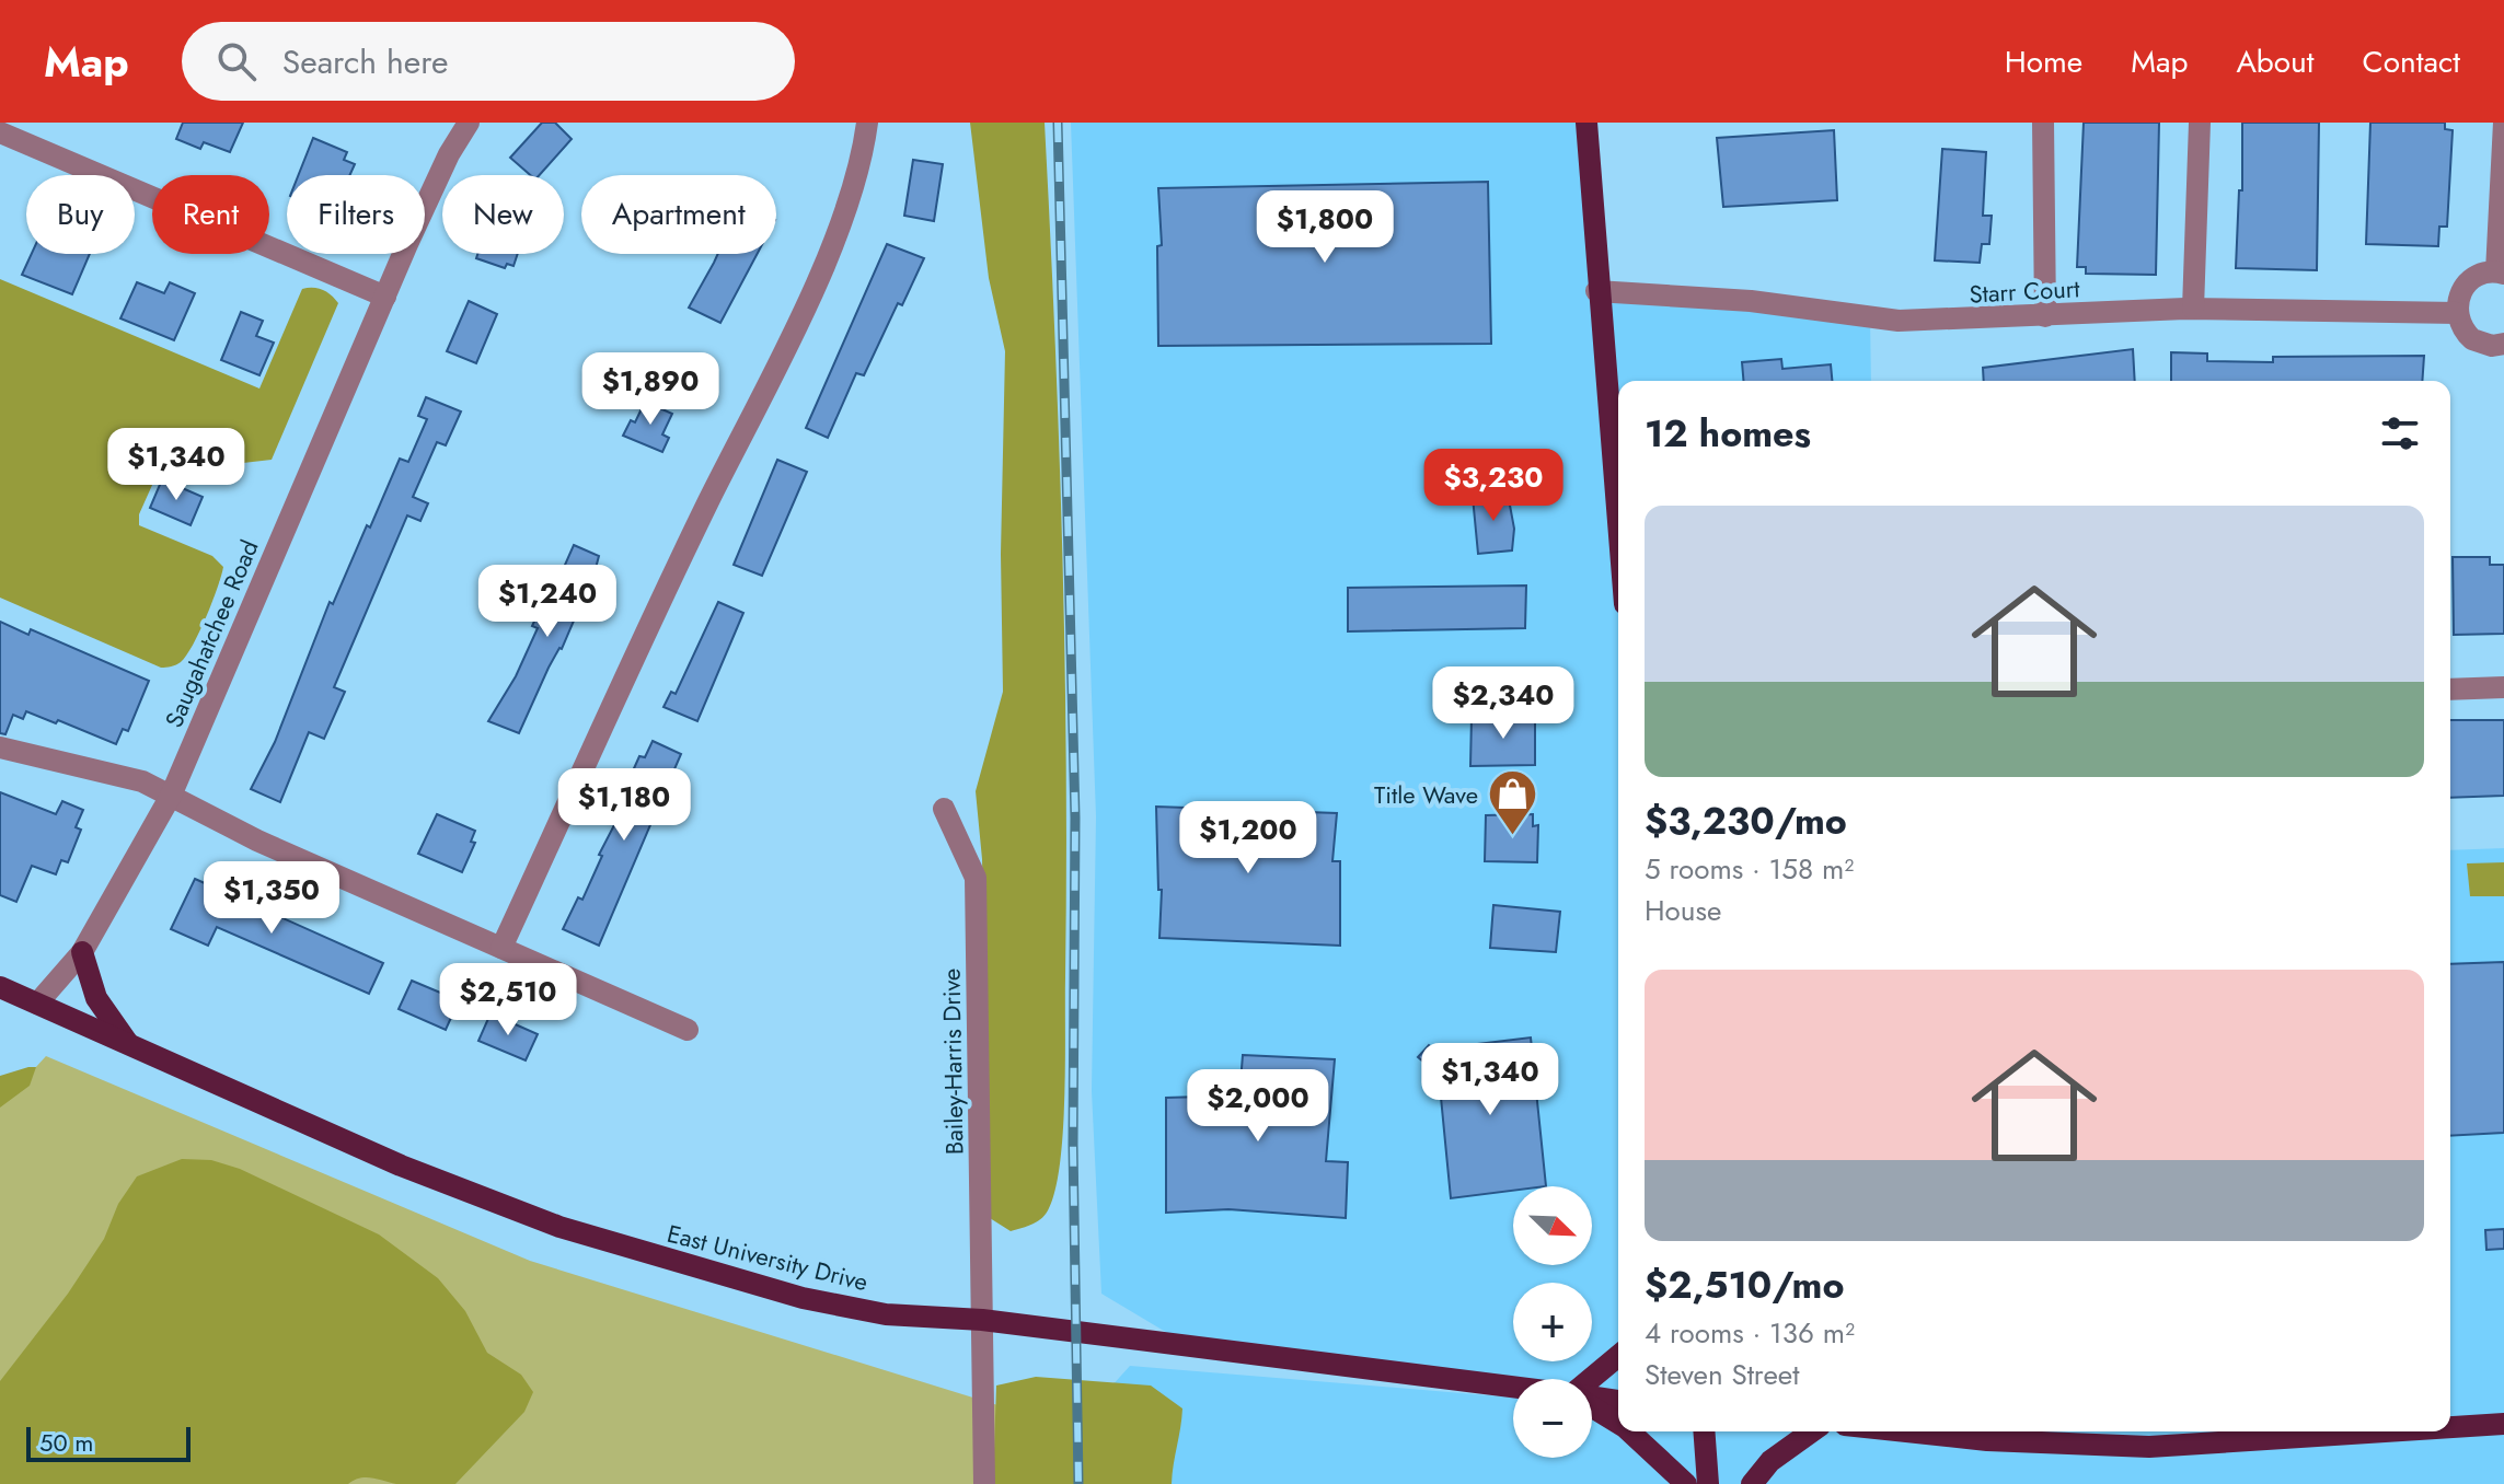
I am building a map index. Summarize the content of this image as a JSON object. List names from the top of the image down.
{
  "streets": {
    "main road": ["East University Drive"],
    "street": ["Starr Court", "Saugahatchee Road", "Bailey-Harris Drive"]
  },
  "crossings": [
    ["Saugahatchee Road", "East University Drive"],
    ["Bailey-Harris Drive", "East University Drive"]
  ],
  "places": {
    "shop": ["Title Wave"]
  },
  "scale_bar": "50 m",
  "north": "bottom right",
  "page": {
    "header": "Map",
    "search": "Search here",
    "nav": [
      "Home",
      "Map",
      "About",
      "Contact"
    ],
    "chip": [
      "Buy",
      "Rent",
      "Filters",
      "New",
      "Apartment"
    ],
    "price": [
      "$1,800",
      "$1,890",
      "$1,340",
      "$3,230",
      "$1,240",
      "$2,340",
      "$1,180",
      "$1,200",
      "$1,350",
      "$2,510",
      "$1,340",
      "$2,000"
    ],
    "heading": "12 homes",
    "list": [
      {
        "name": "$3,230/mo",
        "note": "5 rooms · 158 m² · House"
      },
      {
        "name": "$2,510/mo",
        "note": "4 rooms · 136 m² · Steven Street"
      }
    ],
    "map_buttons": ["+", "−"],
    "scale": "50 m"
  }
}
